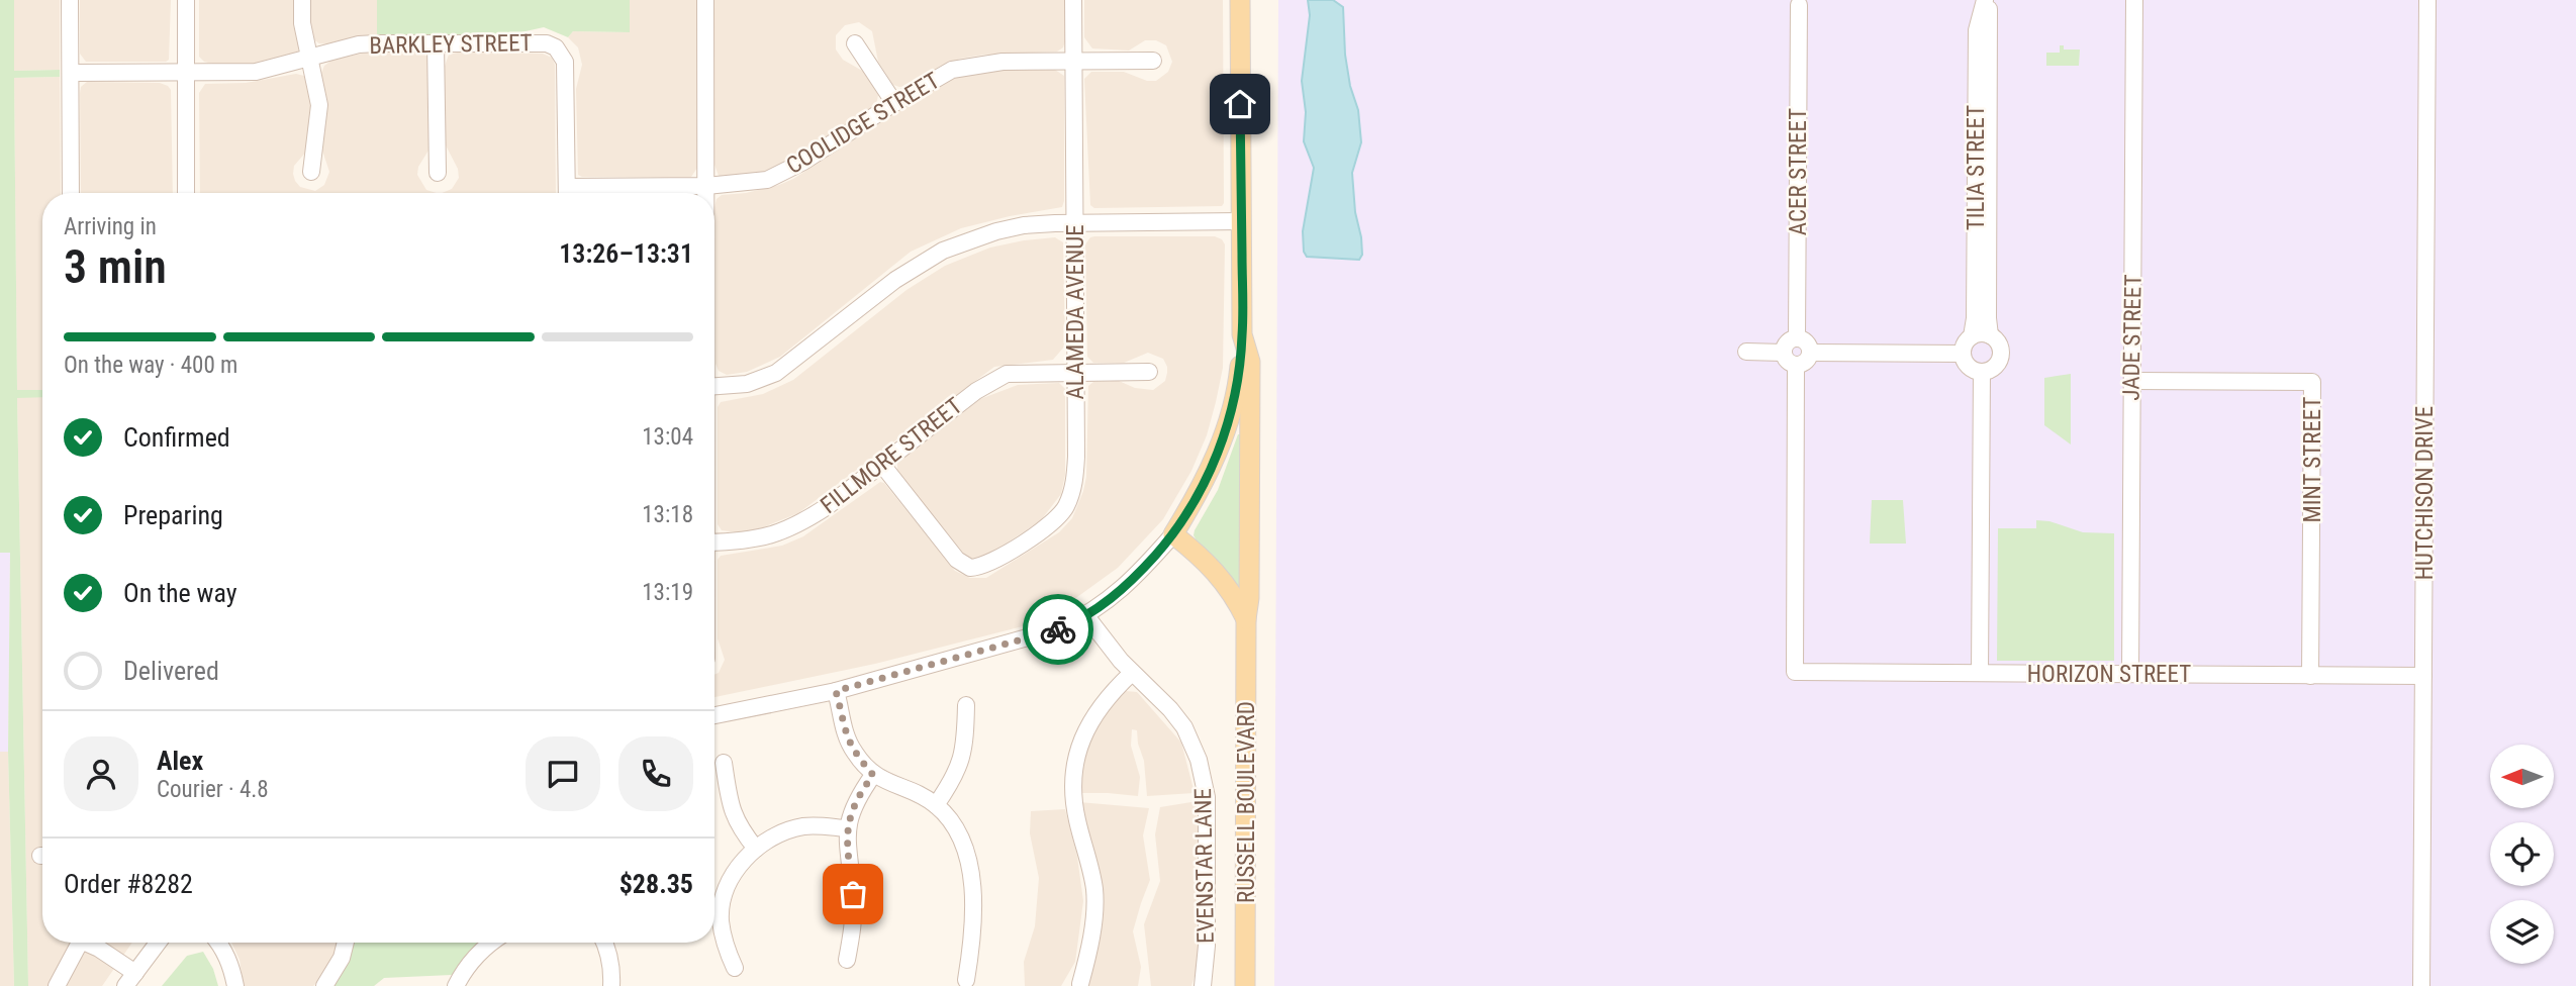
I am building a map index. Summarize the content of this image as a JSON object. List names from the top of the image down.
{
  "streets": {
    "main road": ["RUSSELL BOULEVARD"],
    "street": [
      "BARKLEY STREET",
      "COOLIDGE STREET",
      "TILIA STREET",
      "ACER STREET",
      "ALAMEDA AVENUE",
      "JADE STREET",
      "FILLMORE STREET",
      "MINT STREET",
      "HUTCHISON DRIVE",
      "HORIZON STREET",
      "EVENSTAR LANE"
    ]
  },
  "crossings": [
    ["COOLIDGE STREET", "ALAMEDA AVENUE"],
    ["ACER STREET", "HORIZON STREET"],
    ["ALAMEDA AVENUE", "FILLMORE STREET"],
    ["JADE STREET", "MINT STREET"],
    ["JADE STREET", "HORIZON STREET"],
    ["MINT STREET", "HORIZON STREET"],
    ["HUTCHISON DRIVE", "HORIZON STREET"]
  ],
  "north": "left",
  "page": {
    "heading": ["3 min", "Arriving in", "13:26–13:31"],
    "panel": [
      "Alex",
      "Courier · 4.8",
      "Order #8282",
      "$28.35"
    ],
    "bar": "On the way · 400 m",
    "list": [
      ["Confirmed", "13:04"],
      ["Preparing", "13:18"],
      ["On the way", "13:19"],
      "Delivered"
    ]
  }
}
